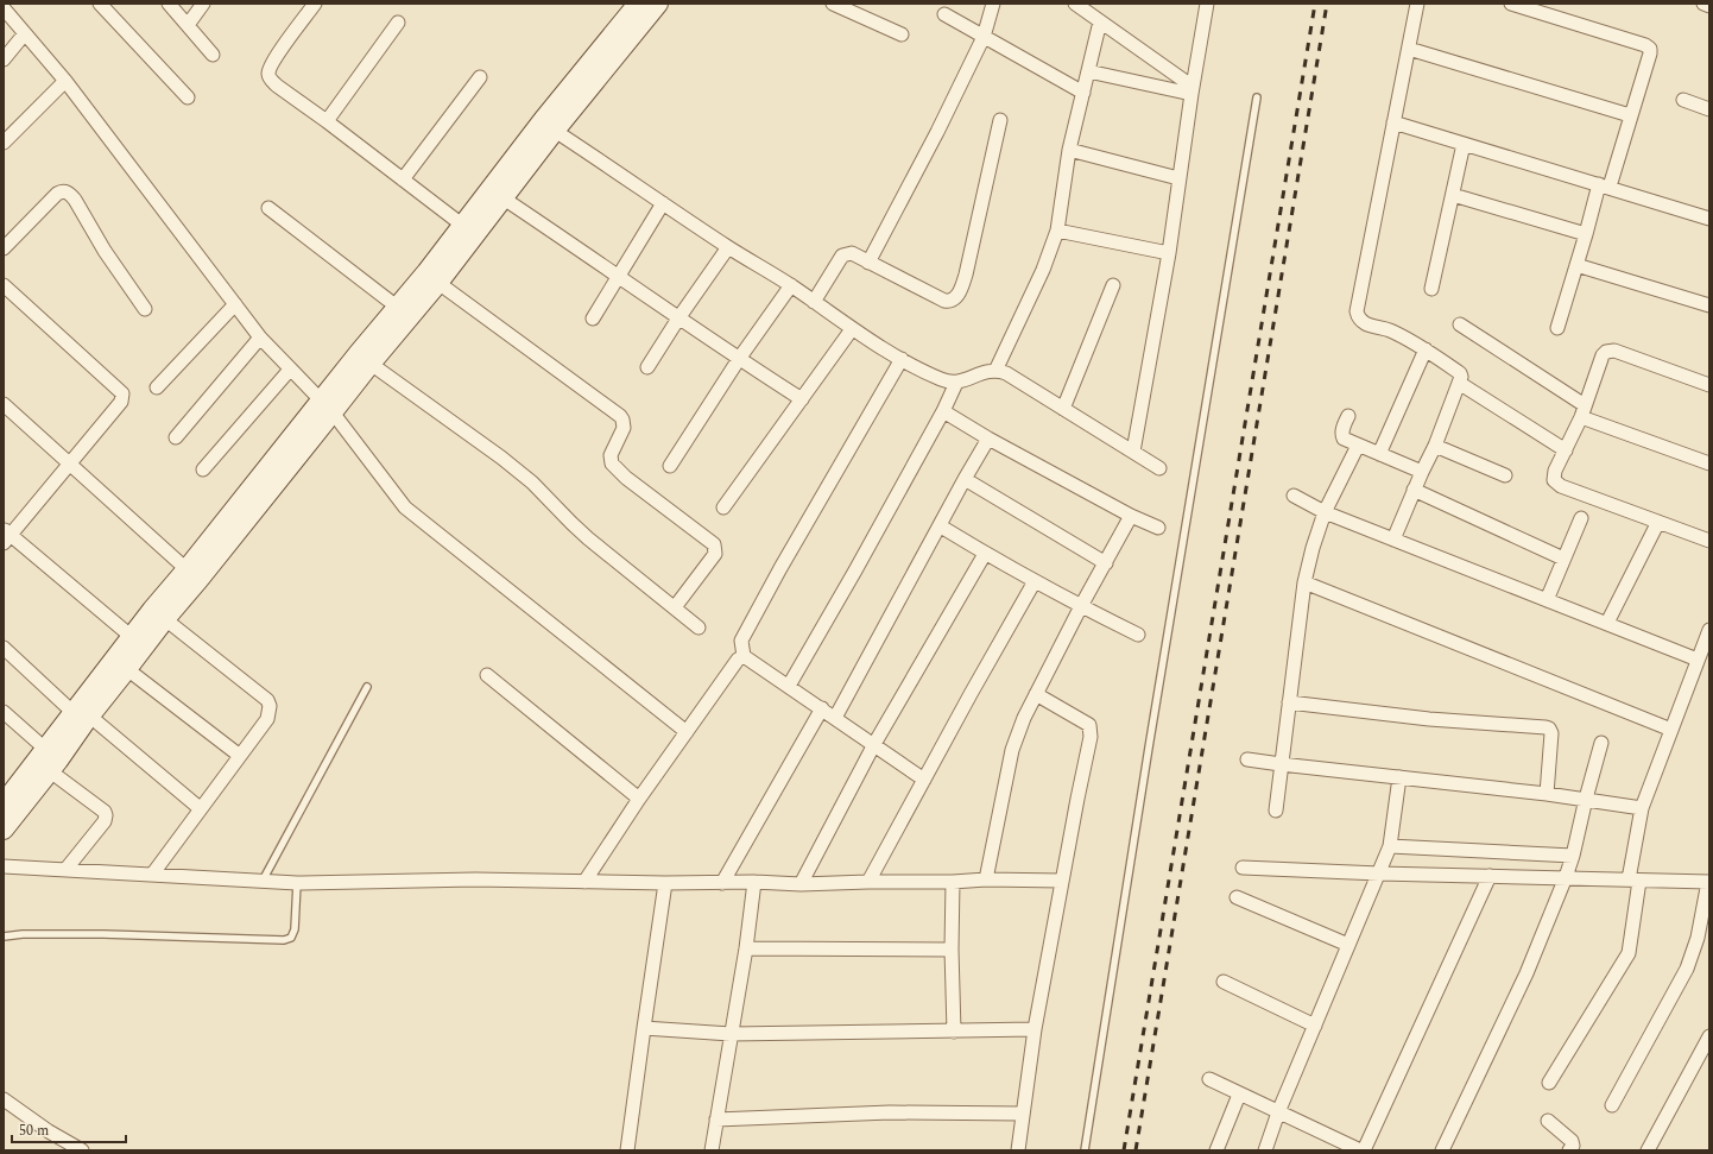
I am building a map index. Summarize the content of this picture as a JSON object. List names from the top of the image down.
{
  "scale_bar": "50 m"
}
